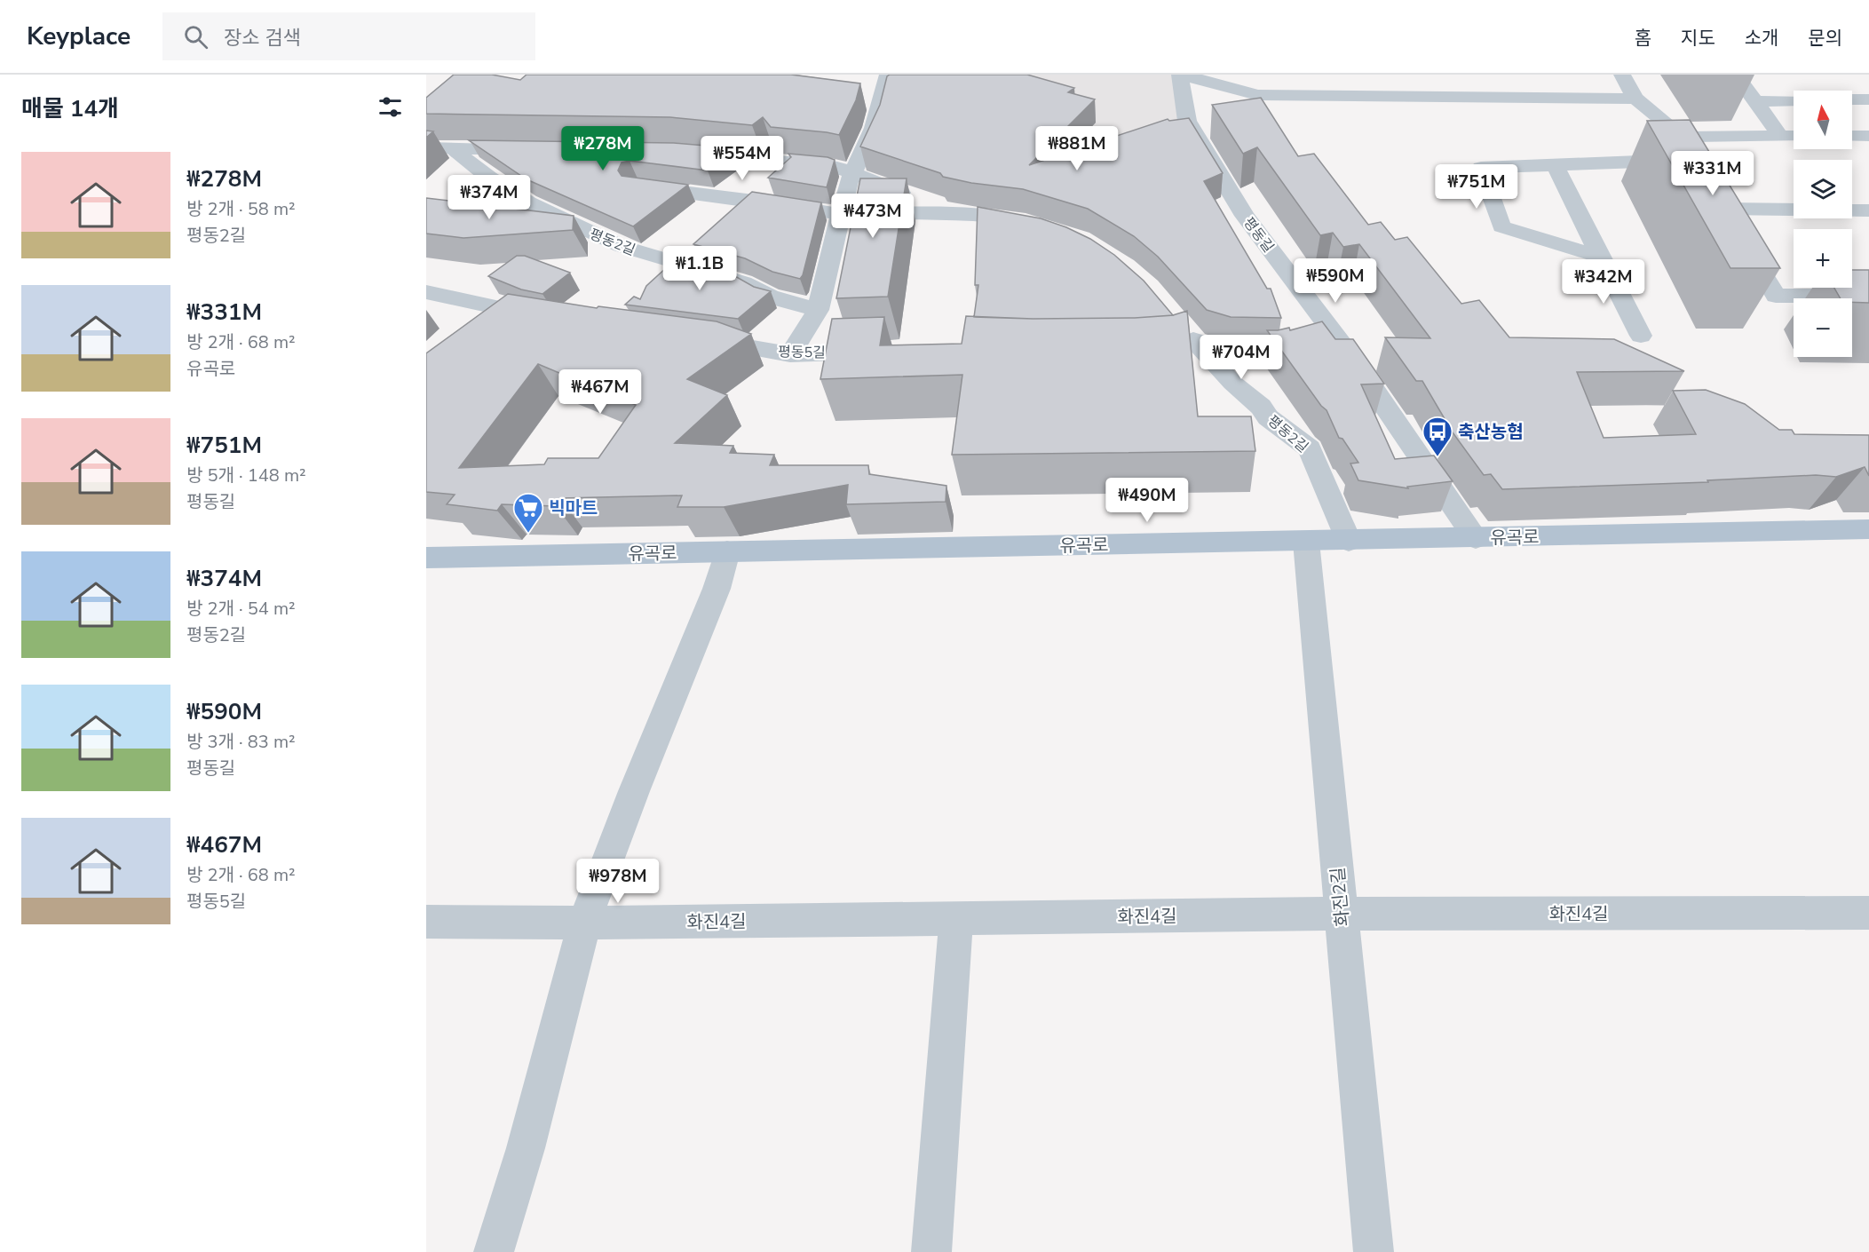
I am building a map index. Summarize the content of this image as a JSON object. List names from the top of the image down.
{
  "streets": {
    "main road": ["유곡로"],
    "street": [
      "평동길",
      "평동2길",
      "평동5길",
      "화진2길",
      "화진4길"
    ]
  },
  "crossings": [
    ["평동길", "유곡로"],
    ["평동2길", "유곡로"],
    ["유곡로", "화진2길"],
    ["화진2길", "화진4길"]
  ],
  "places": {
    "bus stop": ["축산농협"],
    "supermarket": ["빅마트"]
  },
  "north": "top",
  "page": {
    "header": "Keyplace",
    "search": "장소 검색",
    "nav": [
      "홈",
      "지도",
      "소개",
      "문의"
    ],
    "heading": "매물 14개",
    "map_buttons": ["+", "−"],
    "price": [
      "₩278M",
      "₩881M",
      "₩554M",
      "₩331M",
      "₩751M",
      "₩374M",
      "₩473M",
      "₩1.1B",
      "₩590M",
      "₩342M",
      "₩704M",
      "₩467M",
      "₩490M",
      "₩978M"
    ],
    "list": [
      {
        "name": "₩278M",
        "note": "방 2개 · 58 m² · 평동2길"
      },
      {
        "name": "₩331M",
        "note": "방 2개 · 68 m² · 유곡로"
      },
      {
        "name": "₩751M",
        "note": "방 5개 · 148 m² · 평동길"
      },
      {
        "name": "₩374M",
        "note": "방 2개 · 54 m² · 평동2길"
      },
      {
        "name": "₩590M",
        "note": "방 3개 · 83 m² · 평동길"
      },
      {
        "name": "₩467M",
        "note": "방 2개 · 68 m² · 평동5길"
      }
    ]
  }
}
